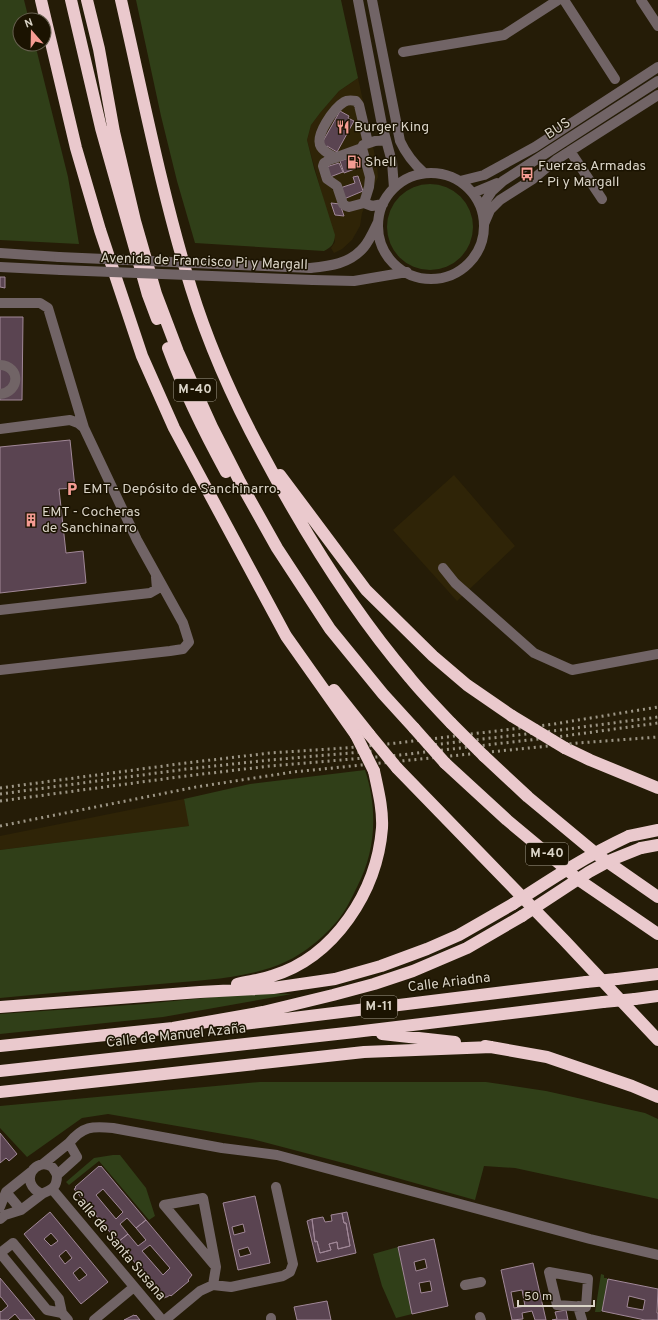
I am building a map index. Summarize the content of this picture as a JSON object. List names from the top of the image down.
{
  "streets": {
    "highway": [
      "M-40",
      "Calle Ariadna",
      "M-11",
      "Calle de Manuel Azaña"
    ],
    "street": ["BUS", "Avenida de Francisco Pi y Margall", "Calle de Santa Susana"]
  },
  "crossings": [
    ["BUS", "Avenida de Francisco Pi y Margall"],
    ["Calle Ariadna", "Calle de Manuel Azaña"],
    ["M-11", "Calle de Manuel Azaña"]
  ],
  "places": {
    "restaurant": ["Burger King"],
    "fuel station": ["Shell"],
    "bus stop": ["Fuerzas Armadas - Pi y Margall"],
    "parking": ["EMT - Depósito de Sanchinarro."],
    "building": ["EMT - Cocheras de Sanchinarro"]
  },
  "scale_bar": "50 m",
  "north": "top"
}
